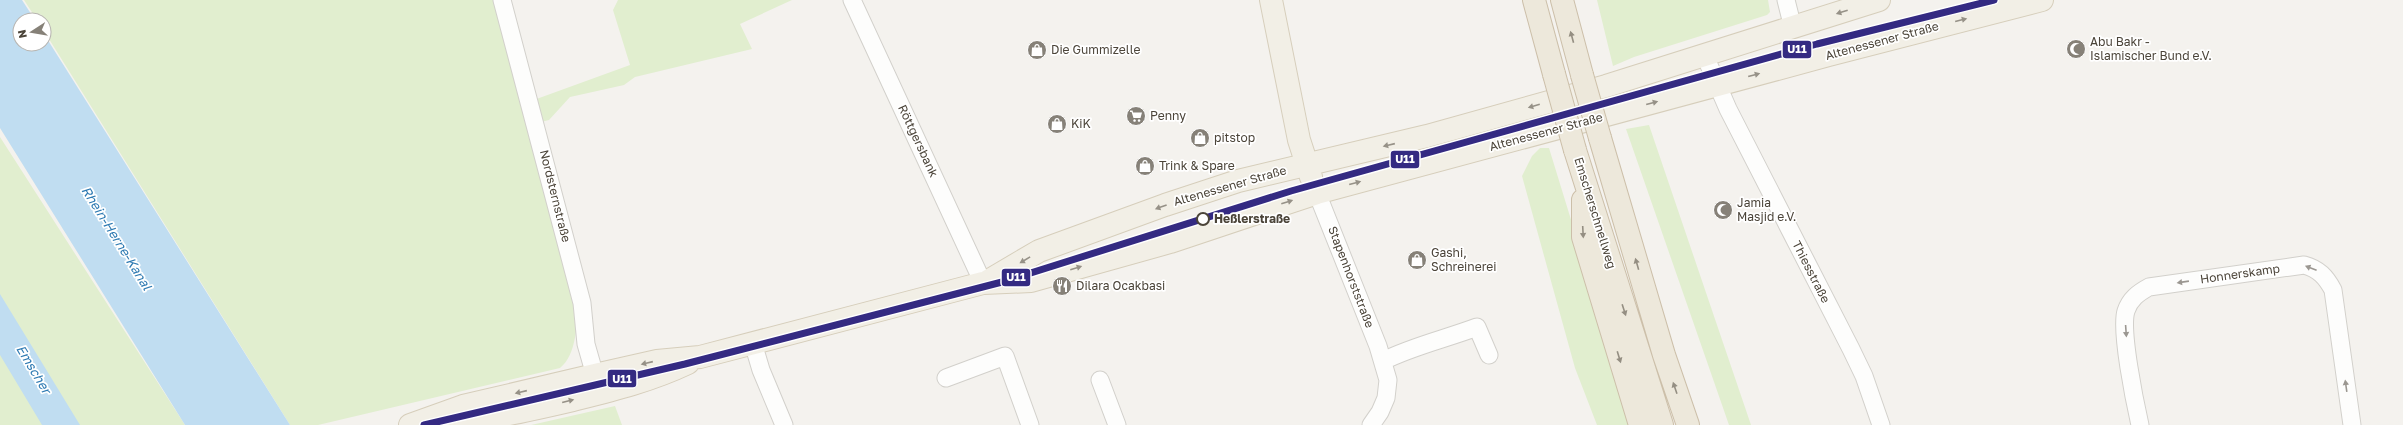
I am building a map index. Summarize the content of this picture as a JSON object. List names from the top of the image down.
{
  "streets": {
    "highway": ["Emscherschnellweg"],
    "main road": ["Altenessener Straße"],
    "street": [
      "Röttgersbank",
      "Nordsternstraße",
      "Thiesstraße",
      "Honnerskamp",
      "Stapenhorststraße"
    ]
  },
  "crossings": [
    ["Altenessener Straße", "Röttgersbank"],
    ["Altenessener Straße", "Nordsternstraße"],
    ["Altenessener Straße", "Thiesstraße"],
    ["Altenessener Straße", "Stapenhorststraße"]
  ],
  "water": ["Rhein-Herne-Kanal", "Emscher"],
  "places": {
    "mosque": ["Abu Bakr - Islamischer Bund e.V.", "Jamia Masjid e.V."],
    "shop": [
      "Die Gummizelle",
      "KiK",
      "pitstop",
      "Trink & Spare",
      "Gashi, Schreinerei"
    ],
    "supermarket": ["Penny"],
    "other": ["Heßlerstraße"],
    "restaurant": ["Dilara Ocakbasi"]
  },
  "lines": ["transit line U11"],
  "north": "left"
}
